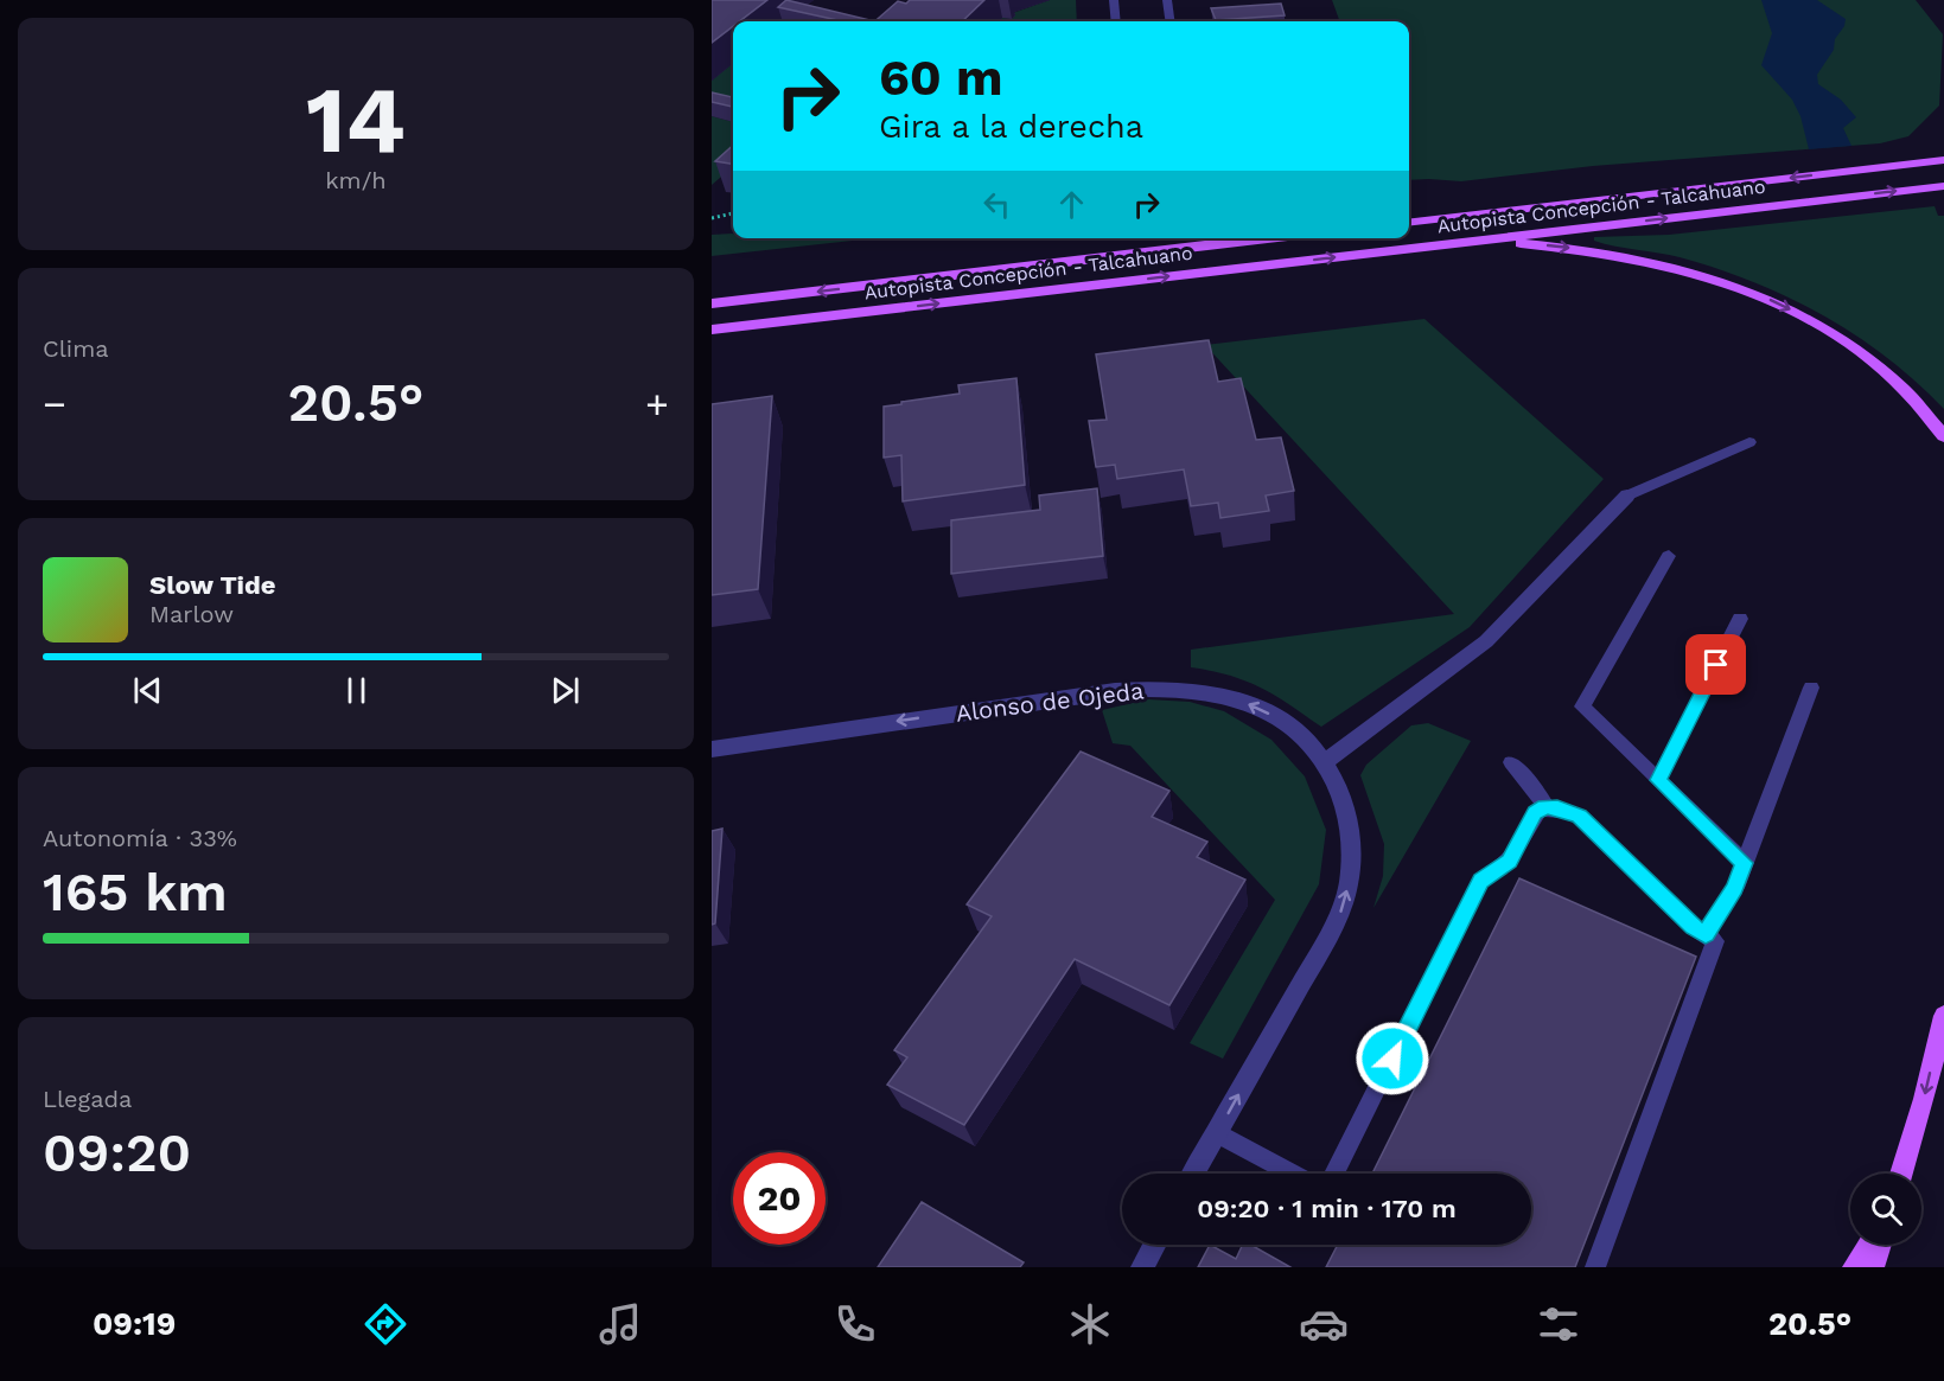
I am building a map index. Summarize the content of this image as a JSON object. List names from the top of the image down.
{
  "streets": {
    "main road": ["Autopista Concepción - Talcahuano"],
    "street": ["Alonso de Ojeda"]
  },
  "page": {
    "tile": [
      ["14", "km/h"],
      "Clima",
      ["Autonomía · 33%", "165 km"],
      ["Llegada", "09:20"]
    ],
    "turn": ["60 m", "Gira a la derecha"],
    "heat": ["−", "20.5°", "+"],
    "song": ["Slow Tide", "Marlow"],
    "limit": "20",
    "trip": "09:20 · 1 min · 170 m",
    "tabs": ["09:19", "20.5°"]
  }
}
